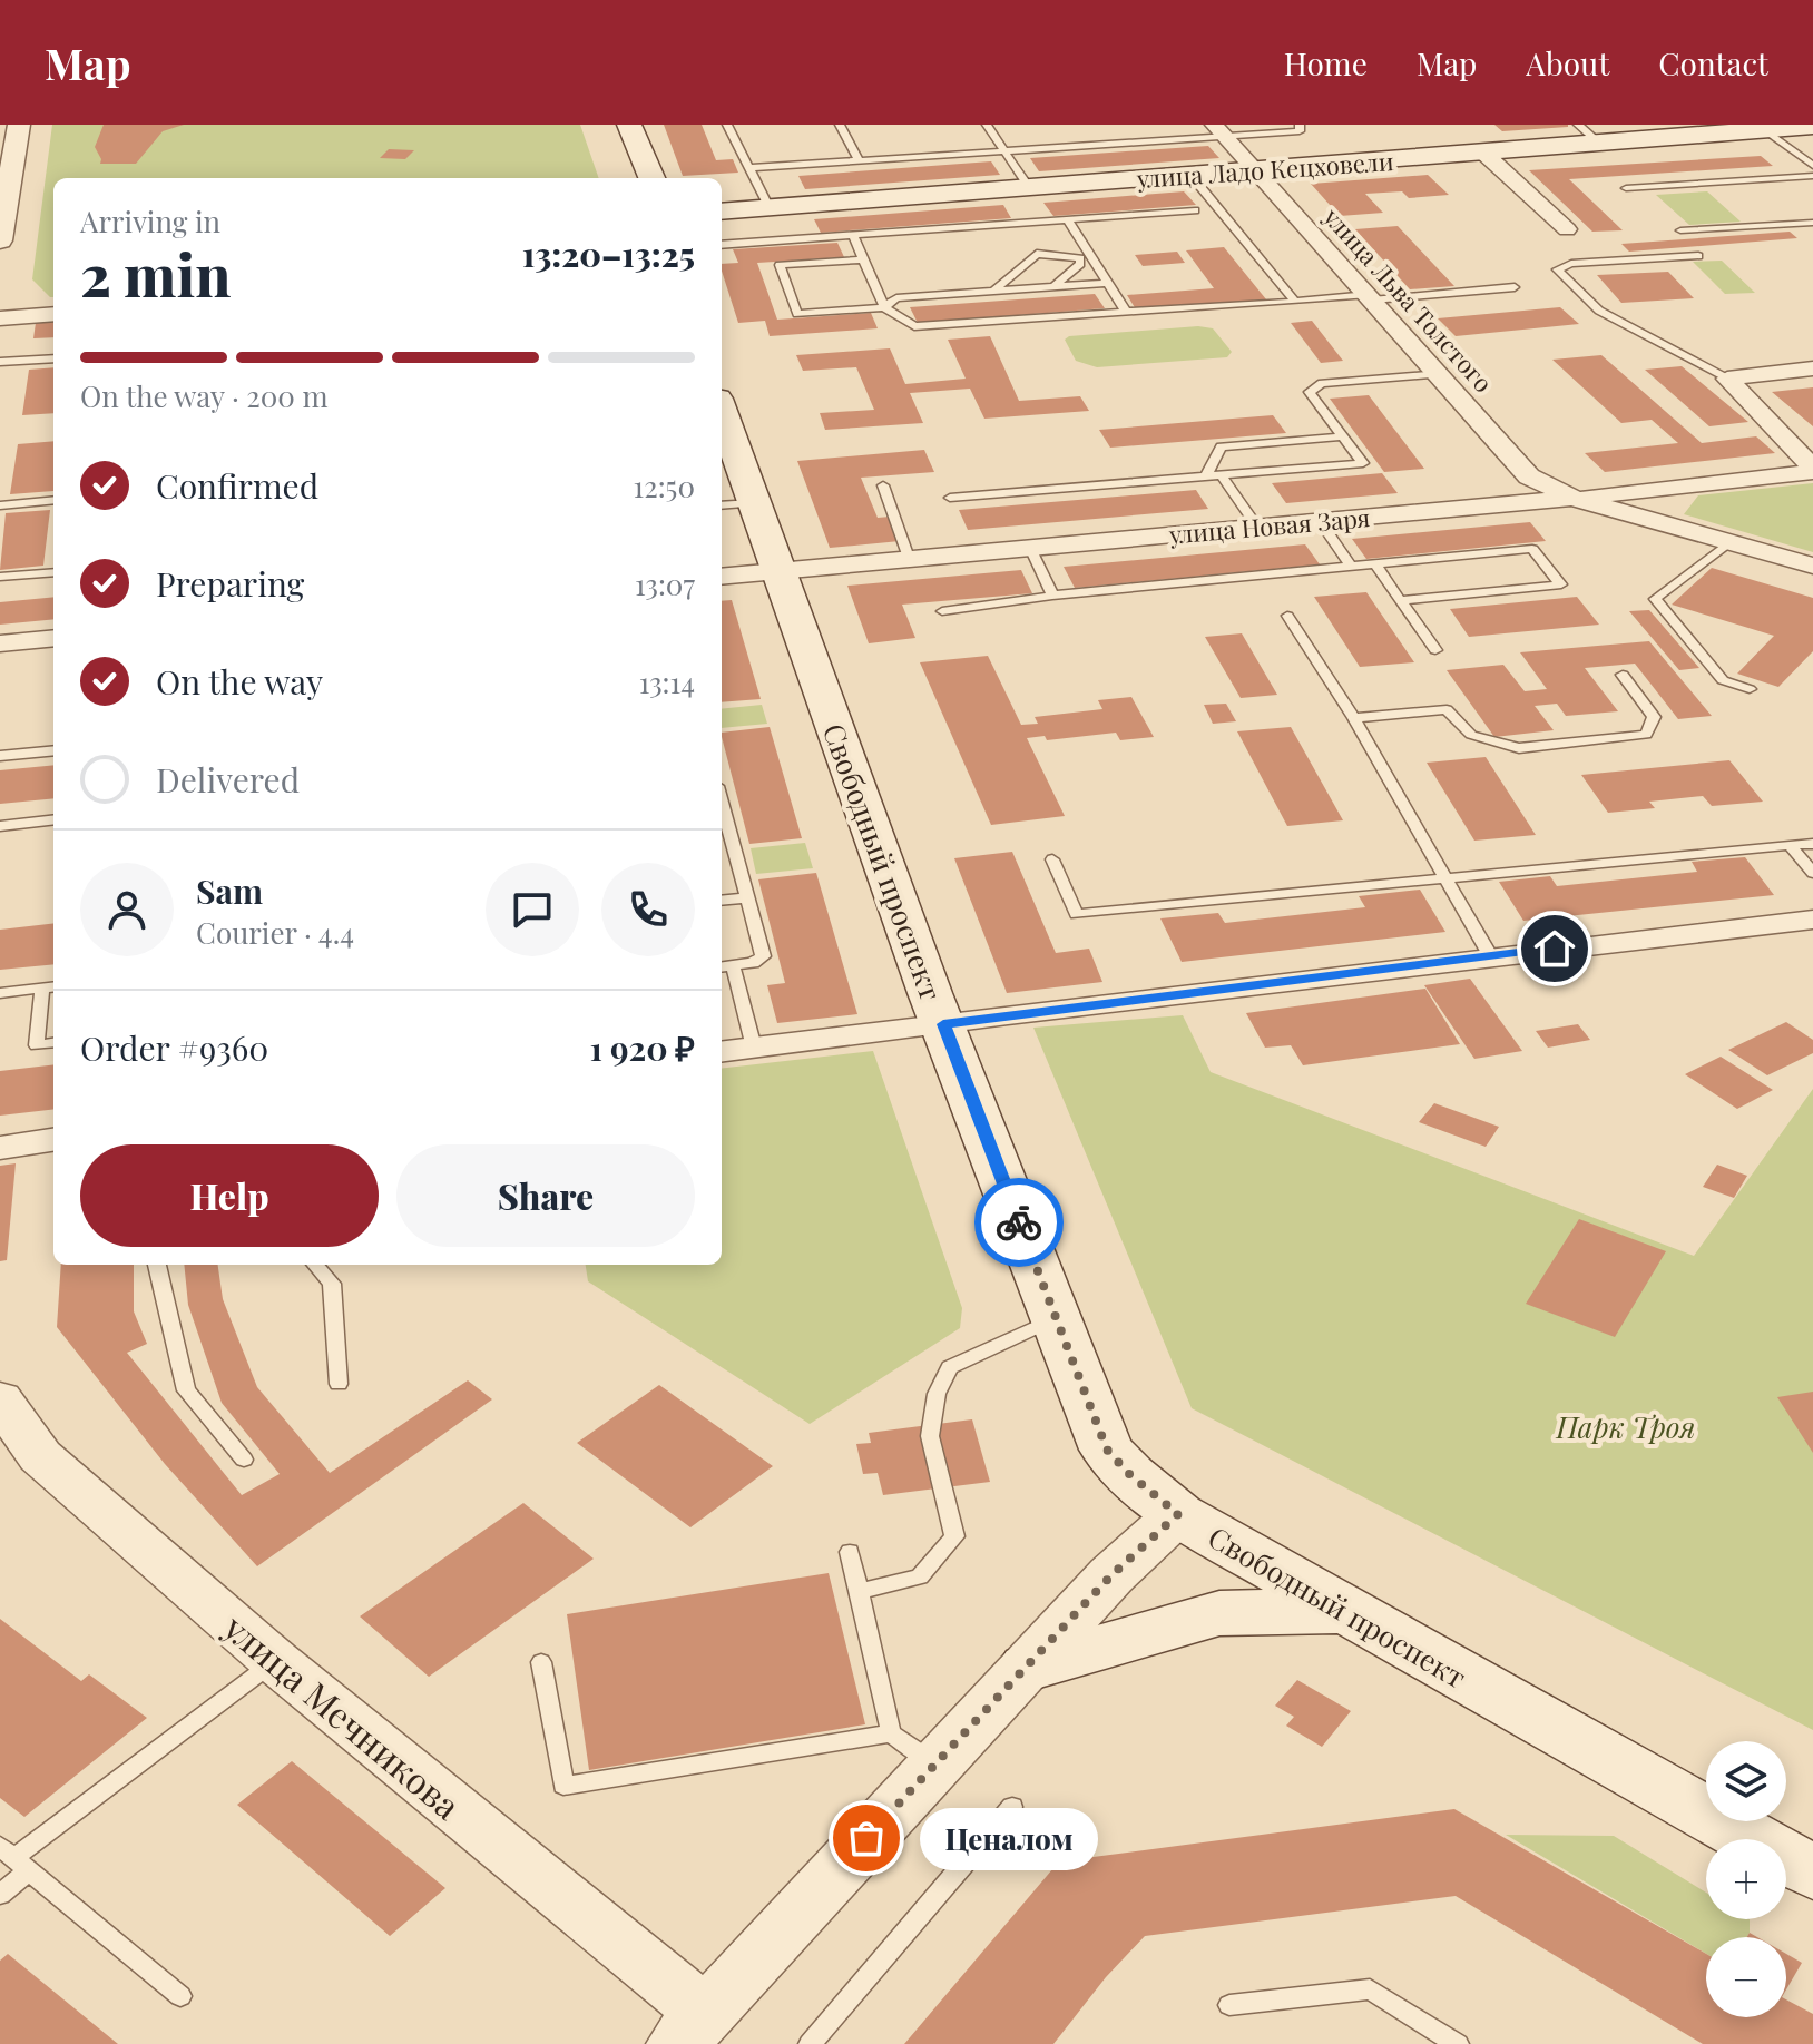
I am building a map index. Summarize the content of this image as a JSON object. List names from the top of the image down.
{
  "streets": {
    "main road": ["улица Ладо Кецховели", "Свободный проспект"],
    "street": ["улица Льва Толстого", "улица Новая Заря", "улица Мечникова"]
  },
  "crossings": [
    ["улица Ладо Кецховели", "улица Льва Толстого"],
    ["улица Льва Толстого", "улица Новая Заря"],
    ["улица Новая Заря", "Свободный проспект"]
  ],
  "parks": ["Парк Троя"],
  "places": ["Ценалом"],
  "page": {
    "header": "Map",
    "nav": [
      "Home",
      "Map",
      "About",
      "Contact"
    ],
    "heading": ["2 min", "Arriving in", "13:20–13:25"],
    "panel": [
      "Sam",
      "Courier · 4.4",
      "Order #9360",
      "1 920 ₽"
    ],
    "bar": "On the way · 200 m",
    "list": [
      ["Confirmed", "12:50"],
      ["Preparing", "13:07"],
      ["On the way", "13:14"],
      "Delivered"
    ],
    "buttons": ["Help", "Share"],
    "map_buttons": ["+", "−"],
    "bubble": "Ценалом"
  }
}
